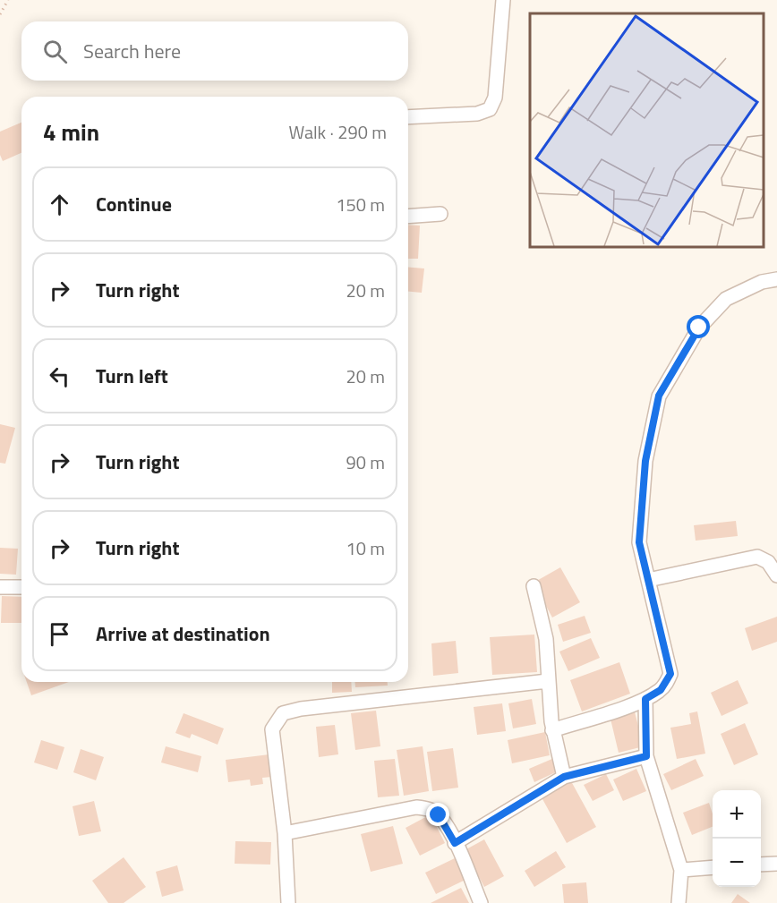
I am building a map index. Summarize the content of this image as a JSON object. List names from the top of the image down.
{
  "page": {
    "search": "Search here",
    "heading": ["4 min", "Walk · 290 m"],
    "list": [
      ["Continue", "150 m"],
      ["Turn right", "20 m"],
      ["Turn left", "20 m"],
      ["Turn right", "90 m"],
      ["Turn right", "10 m"],
      "Arrive at destination"
    ],
    "map_buttons": ["+", "−"]
  }
}
